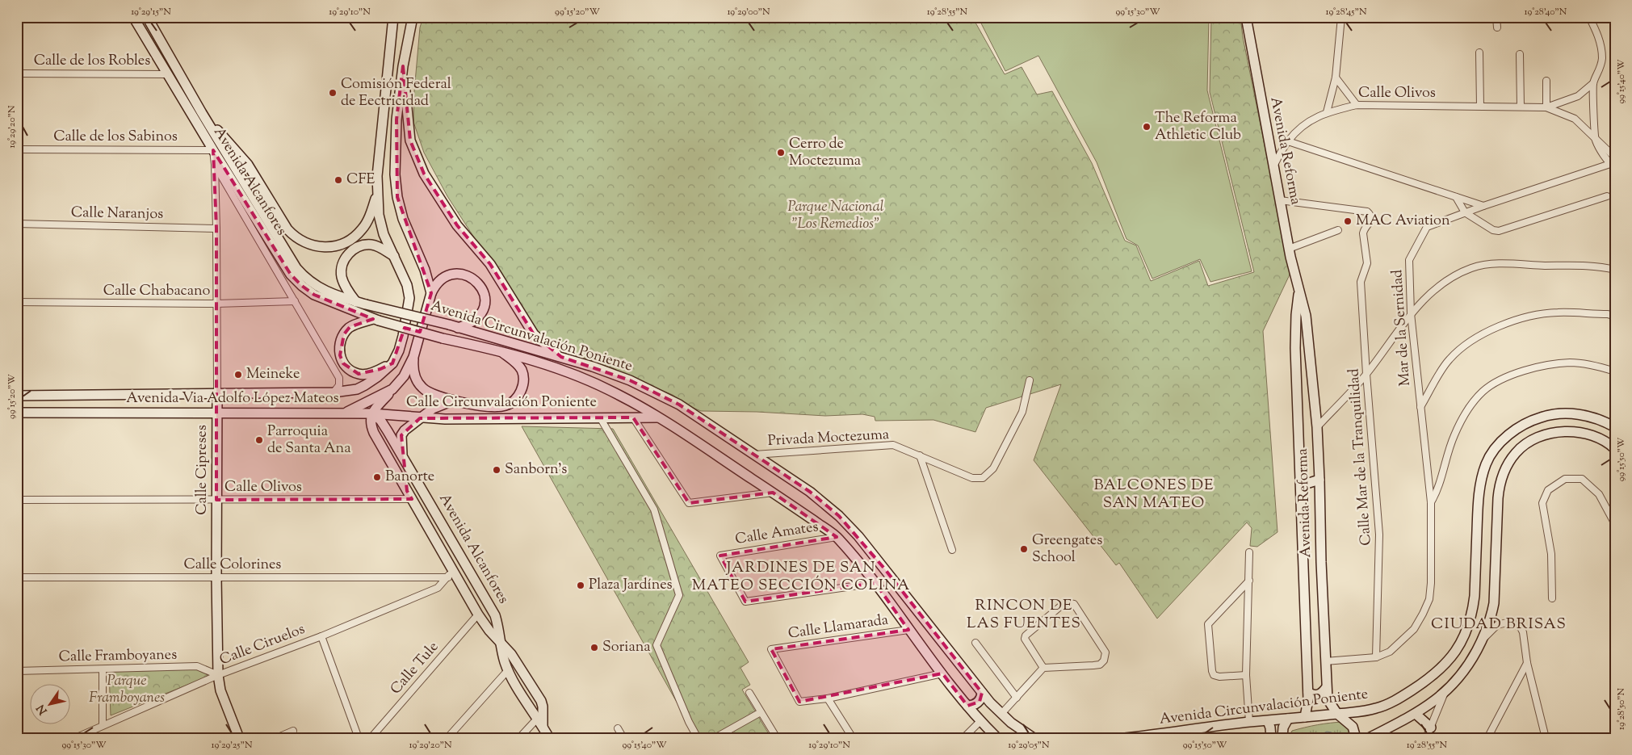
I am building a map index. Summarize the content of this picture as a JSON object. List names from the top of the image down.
{
  "streets": {
    "main road": [
      "Avenida Reforma",
      "Avenida Alcanfores",
      "Avenida Circunvalación Poniente",
      "Avenida Via Adolfo López Mateos",
      "Calle Circunvalación Poniente",
      "Calle Cipreses"
    ],
    "street": [
      "Calle de los Robles",
      "Calle Olivos",
      "Calle de los Sabinos",
      "Calle Naranjos",
      "Calle Chabacano",
      "Mar de la Sernidad",
      "Privada Moctezuma",
      "Calle Mar de la Tranquilidad",
      "Calle Amates",
      "Calle Colorines",
      "Calle Llamarada",
      "Calle Ciruelos",
      "Calle Framboyanes",
      "Calle Tule"
    ]
  },
  "crossings": [
    ["Calle de los Robles", "Avenida Alcanfores"],
    ["Calle Olivos", "Avenida Reforma"],
    ["Calle Olivos", "Avenida Alcanfores"],
    ["Calle Olivos", "Calle Cipreses"],
    ["Calle de los Sabinos", "Avenida Alcanfores"],
    ["Calle de los Sabinos", "Calle Cipreses"],
    ["Avenida Reforma", "Avenida Circunvalación Poniente"],
    ["Avenida Reforma", "Calle Mar de la Tranquilidad"],
    ["Avenida Alcanfores", "Calle Chabacano"],
    ["Avenida Alcanfores", "Avenida Circunvalación Poniente"],
    ["Avenida Alcanfores", "Avenida Via Adolfo López Mateos"],
    ["Avenida Alcanfores", "Calle Circunvalación Poniente"],
    ["Avenida Alcanfores", "Calle Cipreses"],
    ["Avenida Alcanfores", "Calle Colorines"],
    ["Avenida Alcanfores", "Calle Ciruelos"],
    ["Avenida Alcanfores", "Calle Tule"],
    ["Calle Naranjos", "Calle Cipreses"],
    ["Calle Chabacano", "Calle Cipreses"],
    ["Mar de la Sernidad", "Calle Mar de la Tranquilidad"],
    ["Avenida Circunvalación Poniente", "Calle Circunvalación Poniente"],
    ["Avenida Circunvalación Poniente", "Privada Moctezuma"],
    ["Avenida Circunvalación Poniente", "Calle Amates"],
    ["Avenida Circunvalación Poniente", "Calle Llamarada"],
    ["Avenida Via Adolfo López Mateos", "Calle Circunvalación Poniente"],
    ["Avenida Via Adolfo López Mateos", "Calle Cipreses"],
    ["Calle Cipreses", "Calle Colorines"],
    ["Calle Cipreses", "Calle Ciruelos"],
    ["Calle Cipreses", "Calle Framboyanes"],
    ["Calle Colorines", "Calle Ciruelos"],
    ["Calle Ciruelos", "Calle Framboyanes"]
  ],
  "districts": [
    "BALCONES DE SAN MATEO",
    "JARDINES DE SAN MATEO SECCIÓN COLINA",
    "RINCON DE LAS FUENTES",
    "CIUDAD BRISAS"
  ],
  "parks": ["Parque Nacional \"Los Remedios\"", "Parque Framboyanes"],
  "places": [
    "Comisión Federal de Eectricidad",
    "The Reforma Athletic Club",
    "Cerro de Moctezuma",
    "CFE",
    "MAC Aviation",
    "Meineke",
    "Parroquia de Santa Ana",
    "Sanborn's",
    "Banorte",
    "Greengates School",
    "Plaza Jardínes",
    "Soriana"
  ],
  "north": "bottom left",
  "coordinates": [
    "19°29'15\"N",
    "19°29'10\"N",
    "99°15'20\"W",
    "19°29'00\"N",
    "19°28'55\"N",
    "99°15'30\"W",
    "19°28'45\"N",
    "19°28'40\"N",
    "99°15'40\"W",
    "19°29'20\"N",
    "99°15'50\"W",
    "19°28'50\"N",
    "19°29'25\"N",
    "19°29'05\"N"
  ]
}
